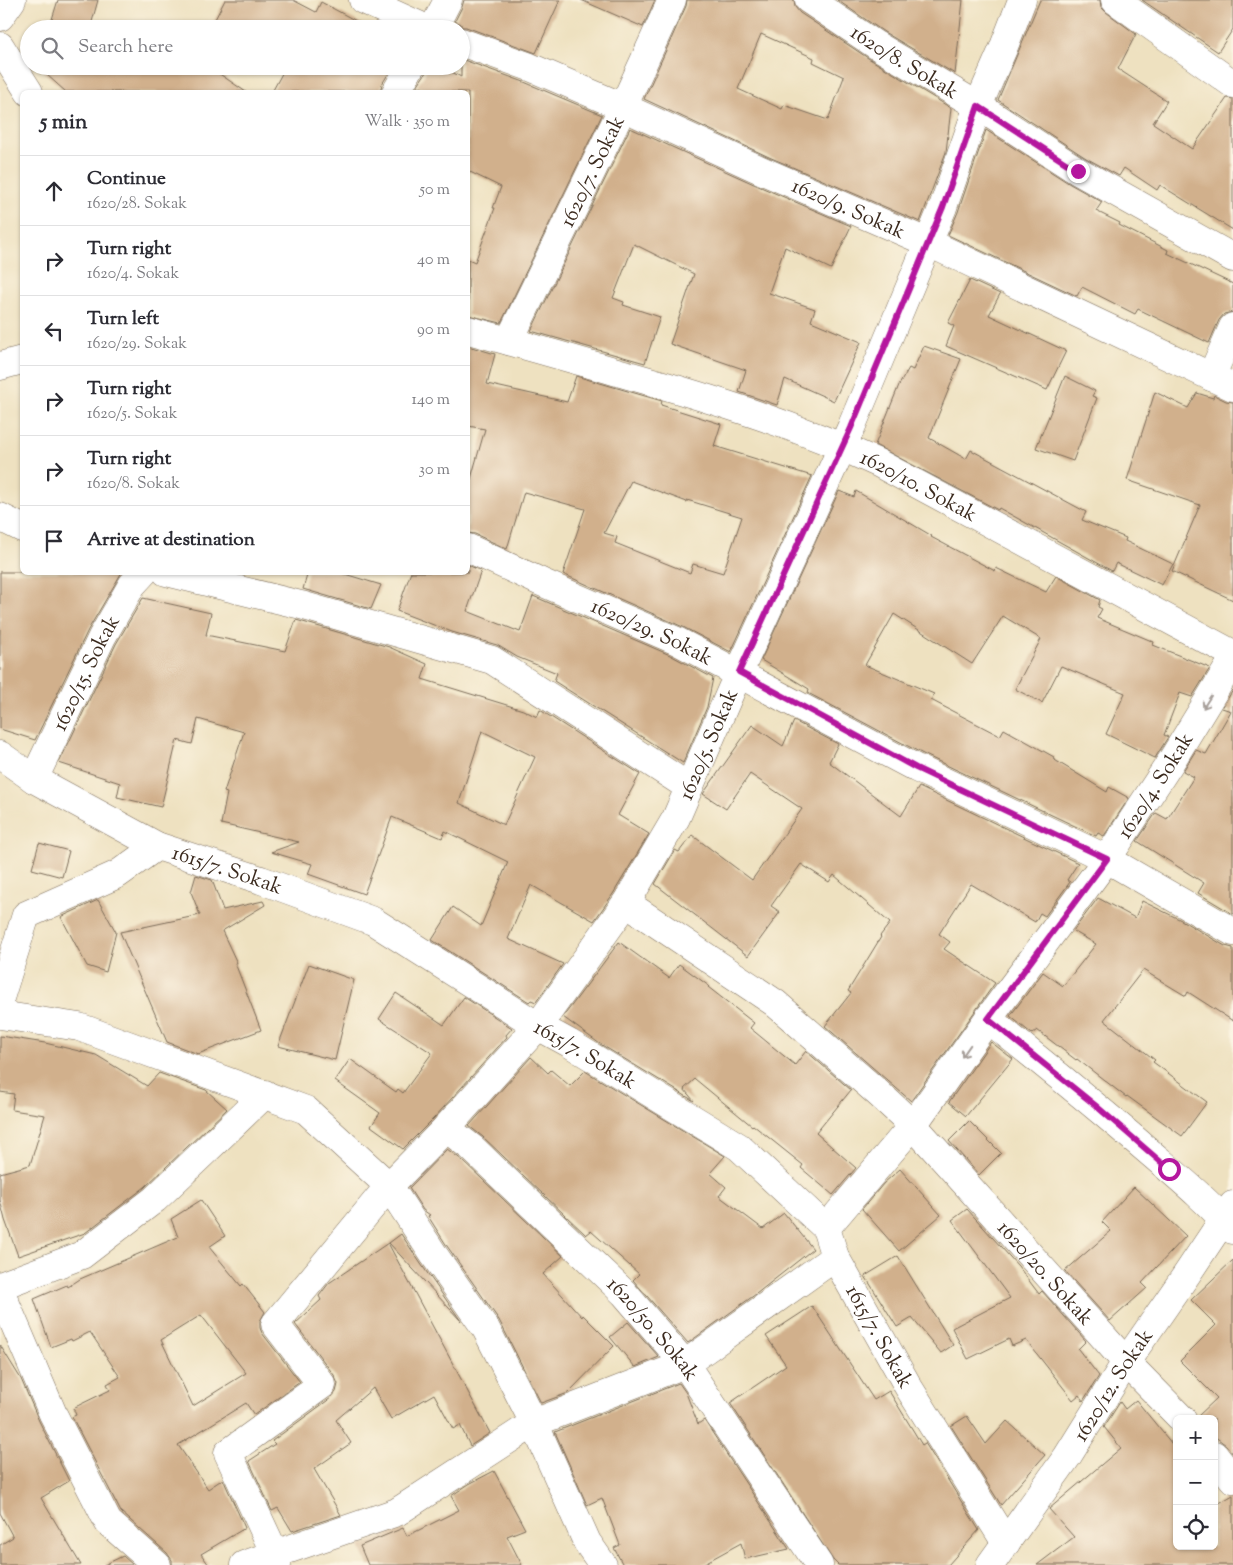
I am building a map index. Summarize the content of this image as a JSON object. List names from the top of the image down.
{
  "streets": {
    "street": [
      "1620/8. Sokak",
      "1620/7. Sokak",
      "1620/9. Sokak",
      "1620/10. Sokak",
      "1620/29. Sokak",
      "1620/15. Sokak",
      "1620/5. Sokak",
      "1620/4. Sokak",
      "1615/7. Sokak",
      "1620/20. Sokak",
      "1620/50. Sokak",
      "1620/12. Sokak"
    ]
  },
  "crossings": [
    ["1620/8. Sokak", "1620/5. Sokak"],
    ["1620/7. Sokak", "1620/9. Sokak"],
    ["1620/7. Sokak", "1620/10. Sokak"],
    ["1620/9. Sokak", "1620/5. Sokak"],
    ["1620/10. Sokak", "1620/5. Sokak"],
    ["1620/29. Sokak", "1620/5. Sokak"],
    ["1620/29. Sokak", "1620/4. Sokak"],
    ["1620/15. Sokak", "1615/7. Sokak"],
    ["1620/5. Sokak", "1615/7. Sokak"],
    ["1620/5. Sokak", "1620/20. Sokak"],
    ["1620/5. Sokak", "1620/50. Sokak"],
    ["1620/4. Sokak", "1615/7. Sokak"],
    ["1620/4. Sokak", "1620/20. Sokak"],
    ["1615/7. Sokak", "1620/12. Sokak"],
    ["1620/20. Sokak", "1620/12. Sokak"]
  ],
  "one_way": ["1620/4. Sokak"],
  "page": {
    "search": "Search here",
    "heading": ["5 min", "Walk · 350 m"],
    "list": [
      ["Continue", "1620/28. Sokak", "50 m"],
      ["Turn right", "1620/4. Sokak", "40 m"],
      ["Turn left", "1620/29. Sokak", "90 m"],
      ["Turn right", "1620/5. Sokak", "140 m"],
      ["Turn right", "1620/8. Sokak", "30 m"],
      "Arrive at destination"
    ],
    "map_buttons": ["+", "−"]
  }
}
